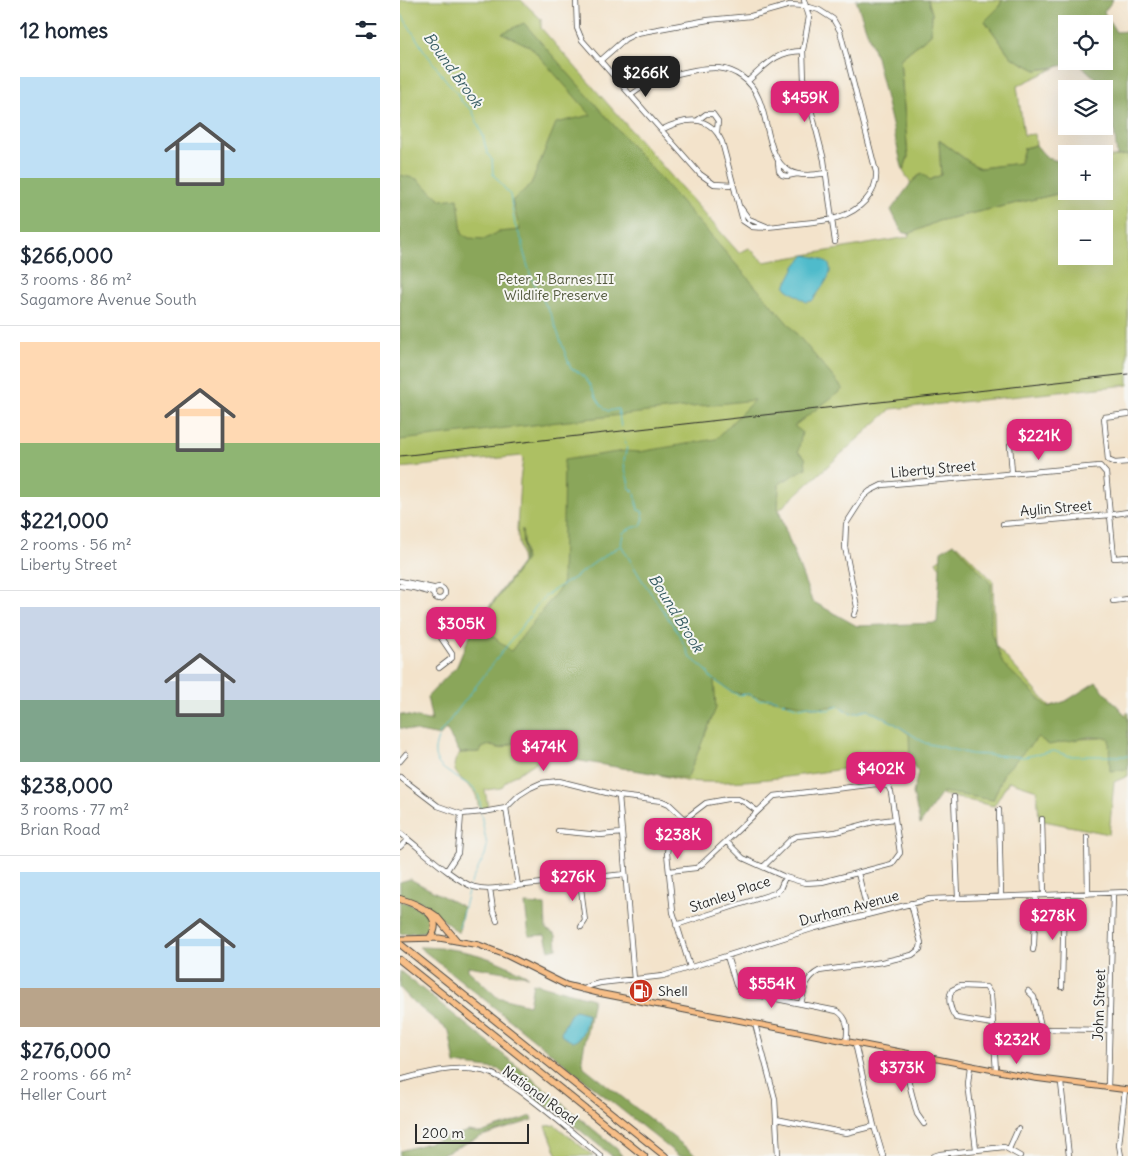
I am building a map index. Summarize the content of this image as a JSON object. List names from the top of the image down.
{
  "streets": {
    "street": [
      "Liberty Street",
      "Aylin Street",
      "Stanley Place",
      "Durham Avenue",
      "John Street",
      "National Road"
    ]
  },
  "crossings": [
    ["Liberty Street", "Aylin Street"],
    ["Durham Avenue", "John Street"]
  ],
  "water": ["Bound Brook"],
  "parks": ["Peter J. Barnes III Wildlife Preserve"],
  "places": {
    "fuel station": ["Shell"]
  },
  "scale_bar": "200 m",
  "page": {
    "heading": "12 homes",
    "map_buttons": ["+", "−"],
    "price": [
      "$266K",
      "$459K",
      "$221K",
      "$305K",
      "$474K",
      "$402K",
      "$238K",
      "$276K",
      "$278K",
      "$554K",
      "$232K",
      "$373K"
    ],
    "list": [
      {
        "name": "$266,000",
        "note": "3 rooms · 86 m² · Sagamore Avenue South"
      },
      {
        "name": "$221,000",
        "note": "2 rooms · 56 m² · Liberty Street"
      },
      {
        "name": "$238,000",
        "note": "3 rooms · 77 m² · Brian Road"
      },
      {
        "name": "$276,000",
        "note": "2 rooms · 66 m² · Heller Court"
      }
    ],
    "scale": "200 m"
  }
}
